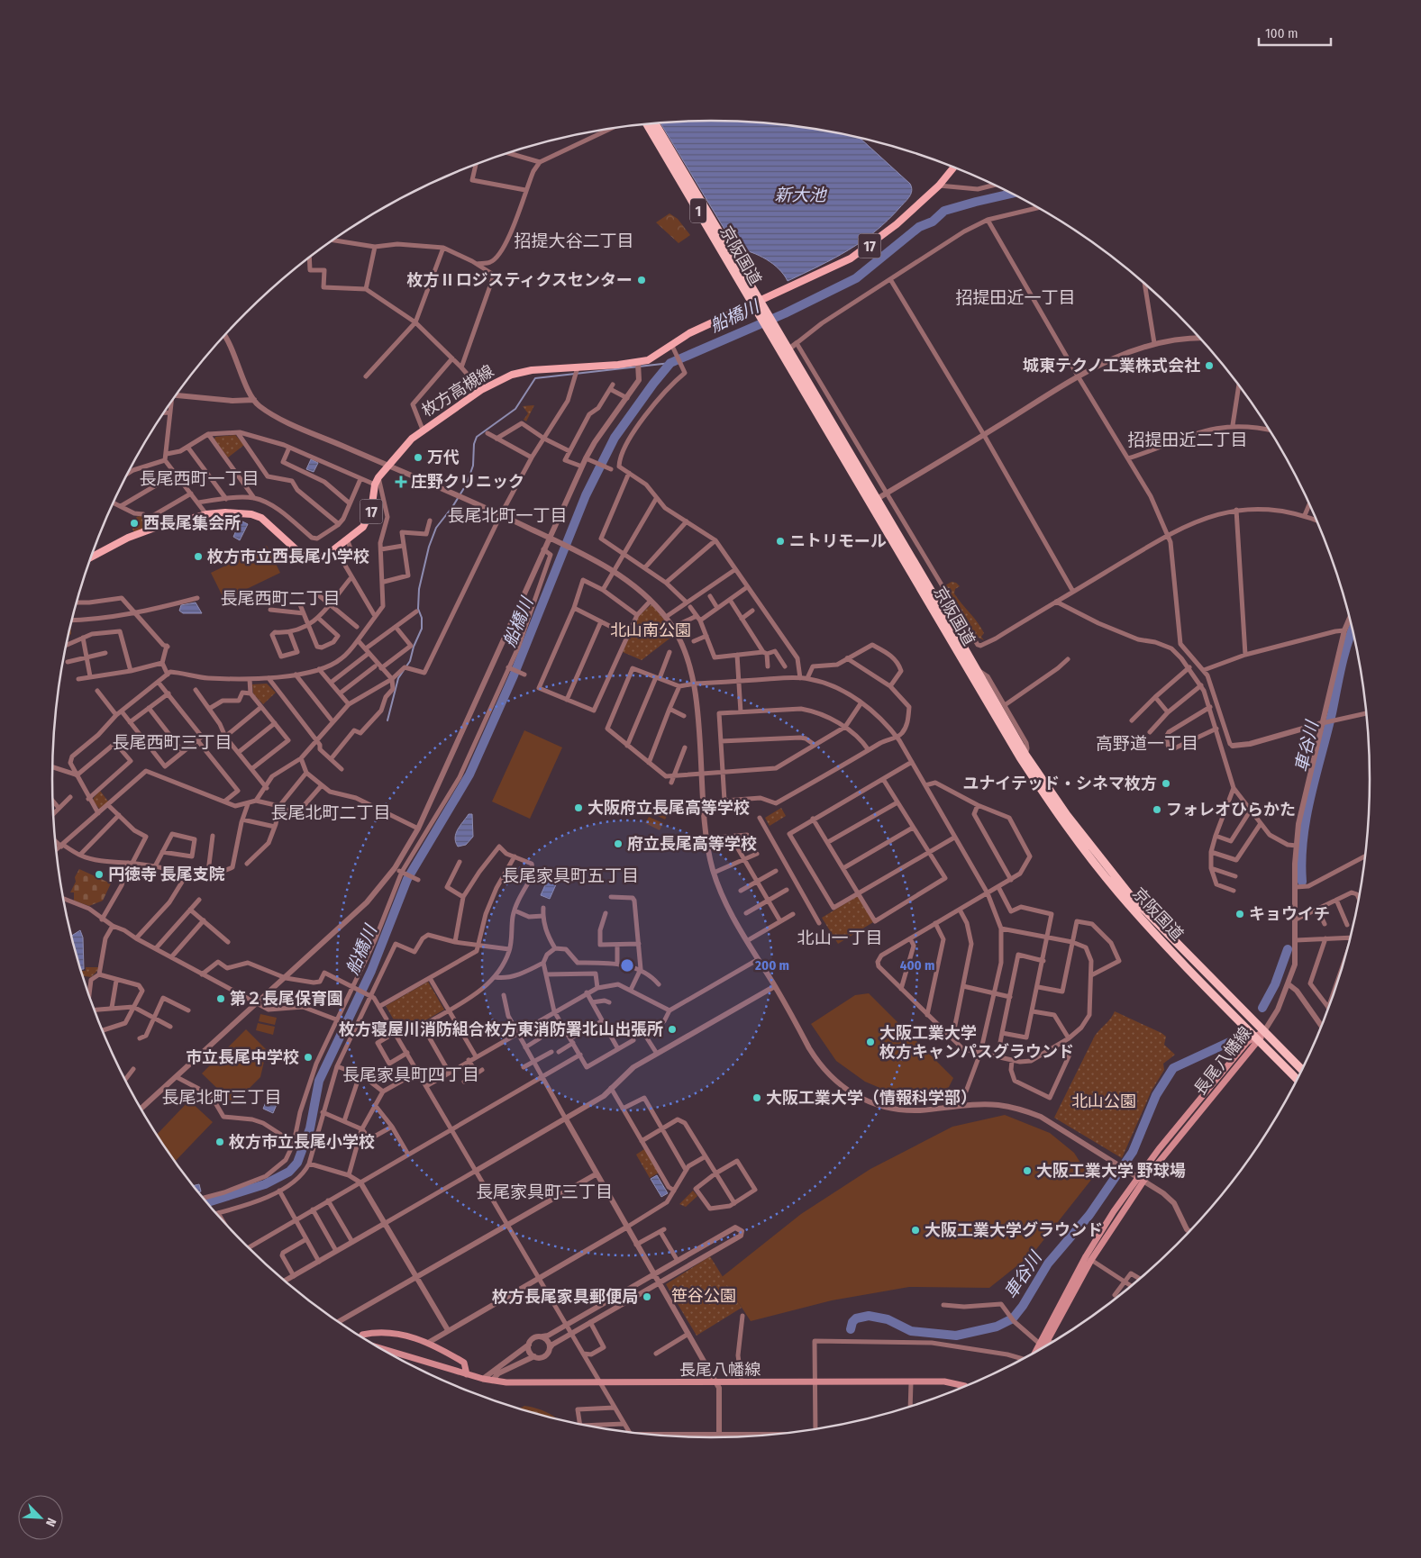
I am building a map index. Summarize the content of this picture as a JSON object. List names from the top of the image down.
{
  "streets": {
    "highway": ["1", "京阪国道"],
    "main road": ["17", "枚方高槻線", "長尾八幡線"]
  },
  "crossings": [
    ["京阪国道", "枚方高槻線"],
    ["京阪国道", "長尾八幡線"]
  ],
  "districts": [
    "招提大谷二丁目",
    "招提田近一丁目",
    "招提田近二丁目",
    "長尾西町一丁目",
    "長尾北町一丁目",
    "長尾西町二丁目",
    "長尾西町三丁目",
    "高野道一丁目",
    "長尾北町二丁目",
    "長尾家具町五丁目",
    "北山一丁目",
    "長尾家具町四丁目",
    "長尾北町三丁目",
    "長尾家具町三丁目"
  ],
  "water": ["新大池", "船橋川", "車谷川"],
  "parks": ["北山南公園", "北山公園", "笹谷公園"],
  "places": {
    "other": [
      "枚方Ⅱロジスティクスセンター",
      "城東テクノ工業株式会社",
      "万代",
      "西長尾集会所",
      "ニトリモール",
      "枚方市立西長尾小学校",
      "ユナイテッド・シネマ枚方",
      "大阪府立長尾高等学校",
      "フォレオひらかた",
      "府立長尾高等学校",
      "円徳寺 長尾支院",
      "キョウイチ",
      "第２長尾保育園",
      "枚方寝屋川消防組合枚方東消防署北山出張所",
      "大阪工業大学 枚方キャンパスグラウンド",
      "市立長尾中学校",
      "大阪工業大学（情報科学部）",
      "枚方市立長尾小学校",
      "大阪工業大学 野球場",
      "大阪工業大学グラウンド",
      "枚方長尾家具郵便局"
    ],
    "health": ["庄野クリニック"]
  },
  "scale_bar": "100 m",
  "north": "bottom right",
  "rings": ["200 m", "400 m"]
}
